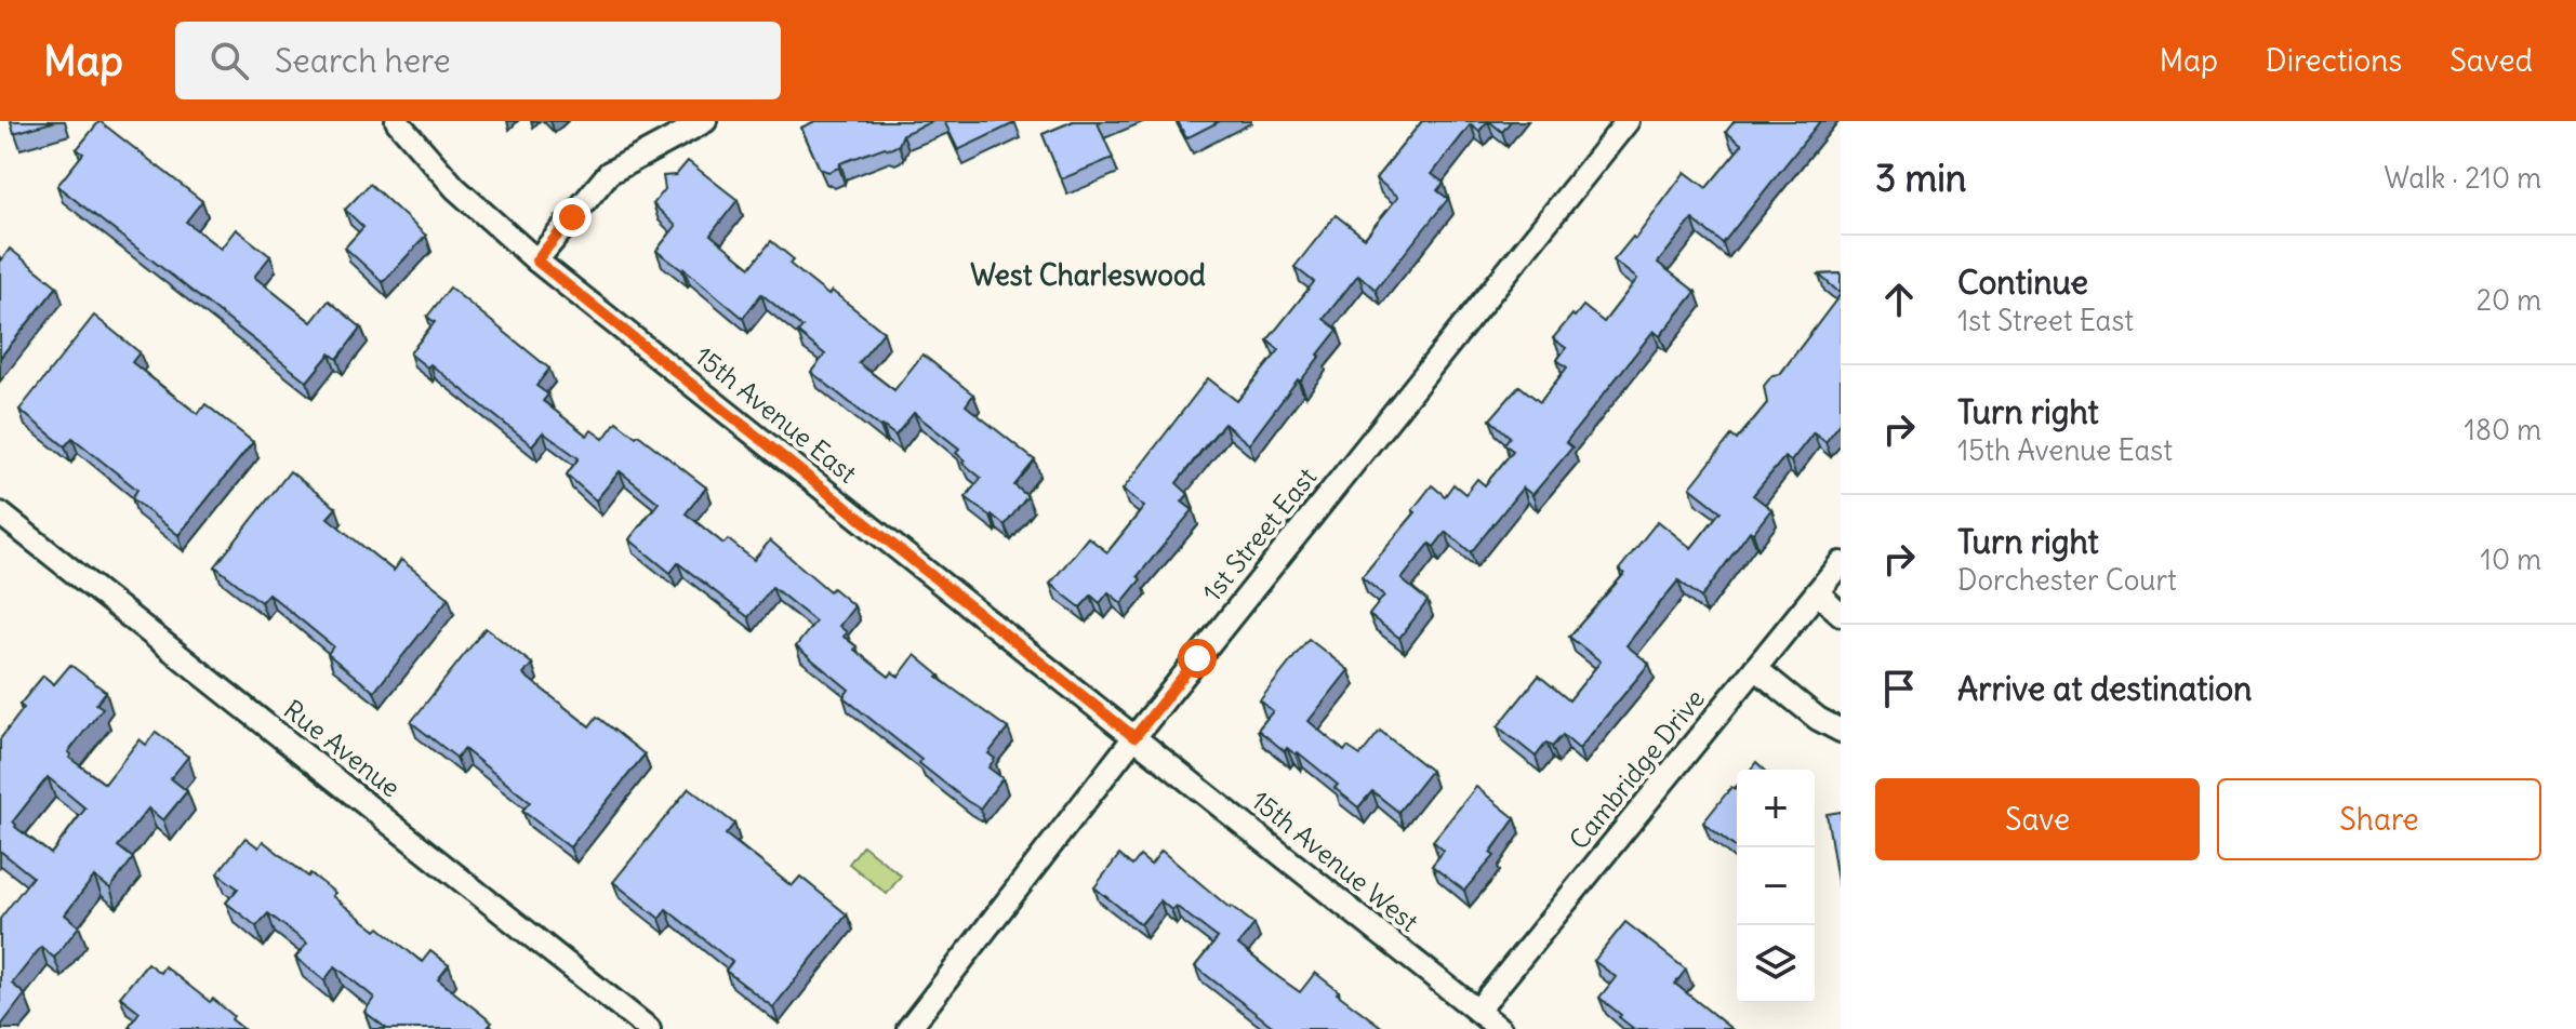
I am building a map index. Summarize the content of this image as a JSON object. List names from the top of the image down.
{
  "streets": {
    "street": [
      "15th Avenue East",
      "1st Street East",
      "Rue Avenue",
      "Cambridge Drive",
      "15th Avenue West"
    ]
  },
  "crossings": [
    ["15th Avenue East", "1st Street East"],
    ["15th Avenue East", "15th Avenue West"],
    ["1st Street East", "15th Avenue West"],
    ["Cambridge Drive", "15th Avenue West"]
  ],
  "districts": ["West Charleswood"],
  "page": {
    "header": "Map",
    "search": "Search here",
    "nav": ["Map", "Directions", "Saved"],
    "heading": ["3 min", "Walk · 210 m"],
    "list": [
      ["Continue", "1st Street East", "20 m"],
      ["Turn right", "15th Avenue East", "180 m"],
      ["Turn right", "Dorchester Court", "10 m"],
      "Arrive at destination"
    ],
    "buttons": ["Save", "Share"],
    "map_buttons": ["+", "−"]
  }
}
